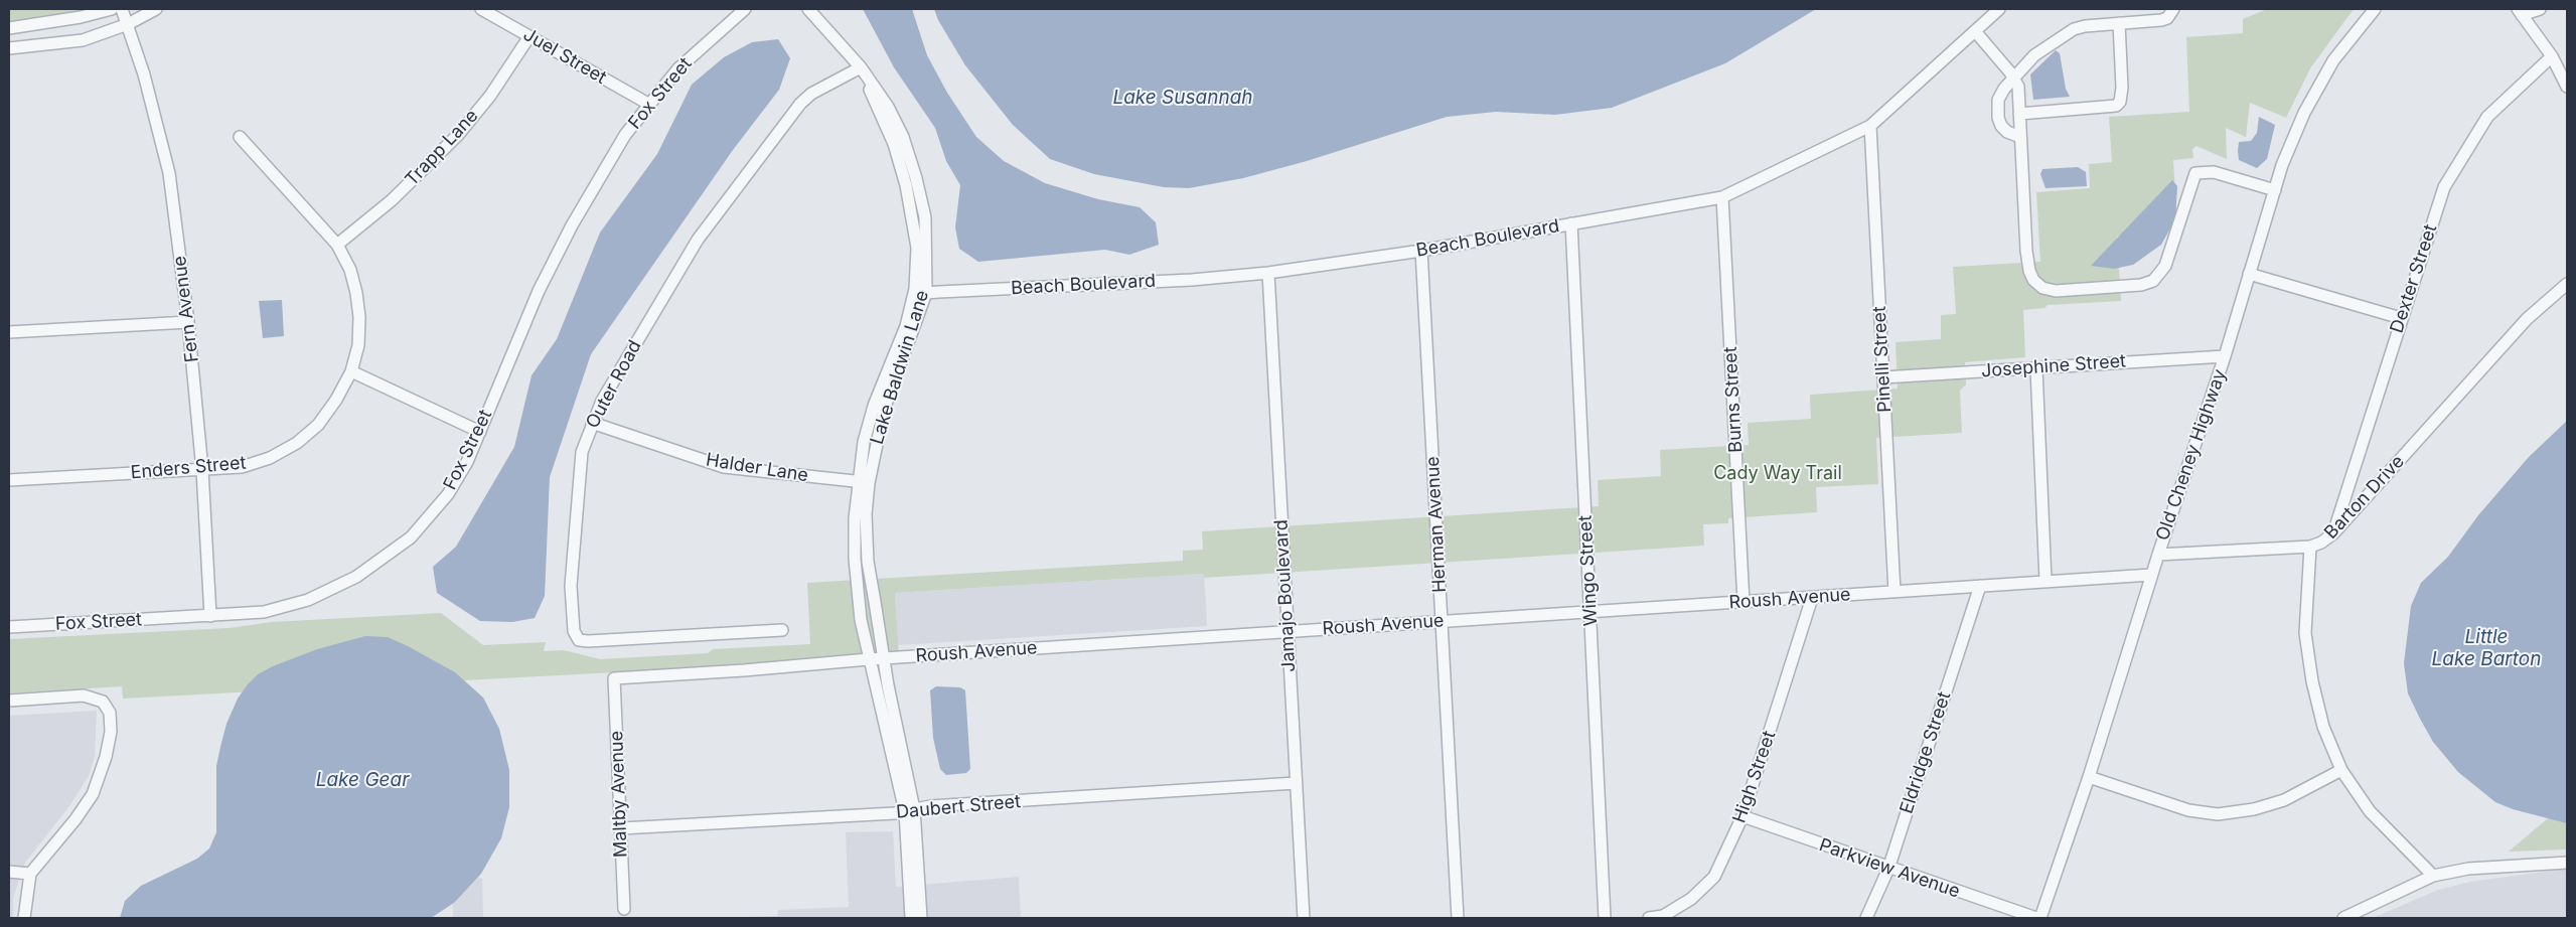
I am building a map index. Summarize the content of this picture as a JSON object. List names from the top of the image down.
{
  "streets": {
    "street": [
      "Juel Street",
      "Fox Street",
      "Trapp Lane",
      "Beach Boulevard",
      "Dexter Street",
      "Fern Avenue",
      "Pinelli Street",
      "Josephine Street",
      "Lake Baldwin Lane",
      "Outer Road",
      "Burns Street",
      "Old Cheney Highway",
      "Enders Street",
      "Halder Lane",
      "Barton Drive",
      "Herman Avenue",
      "Wingo Street",
      "Jamajo Boulevard",
      "Roush Avenue",
      "Eldridge Street",
      "High Street",
      "Maltby Avenue",
      "Daubert Street",
      "Parkview Avenue"
    ]
  },
  "crossings": [
    ["Juel Street", "Fox Street"],
    ["Juel Street", "Trapp Lane"],
    ["Fox Street", "Fern Avenue"],
    ["Trapp Lane", "Enders Street"],
    ["Beach Boulevard", "Pinelli Street"],
    ["Beach Boulevard", "Lake Baldwin Lane"],
    ["Beach Boulevard", "Burns Street"],
    ["Beach Boulevard", "Herman Avenue"],
    ["Beach Boulevard", "Wingo Street"],
    ["Beach Boulevard", "Jamajo Boulevard"],
    ["Dexter Street", "Barton Drive"],
    ["Fern Avenue", "Enders Street"],
    ["Pinelli Street", "Josephine Street"],
    ["Pinelli Street", "Roush Avenue"],
    ["Josephine Street", "Old Cheney Highway"],
    ["Lake Baldwin Lane", "Outer Road"],
    ["Lake Baldwin Lane", "Halder Lane"],
    ["Lake Baldwin Lane", "Roush Avenue"],
    ["Lake Baldwin Lane", "Daubert Street"],
    ["Outer Road", "Halder Lane"],
    ["Burns Street", "Roush Avenue"],
    ["Old Cheney Highway", "Roush Avenue"],
    ["Old Cheney Highway", "Parkview Avenue"],
    ["Herman Avenue", "Roush Avenue"],
    ["Wingo Street", "Roush Avenue"],
    ["Jamajo Boulevard", "Roush Avenue"],
    ["Jamajo Boulevard", "Daubert Street"],
    ["Roush Avenue", "Eldridge Street"],
    ["Roush Avenue", "High Street"],
    ["Roush Avenue", "Maltby Avenue"],
    ["Eldridge Street", "Parkview Avenue"],
    ["High Street", "Parkview Avenue"],
    ["Maltby Avenue", "Daubert Street"]
  ],
  "water": ["Lake Susannah", "Little Lake Barton", "Lake Gear"],
  "parks": ["Cady Way Trail"]
}
